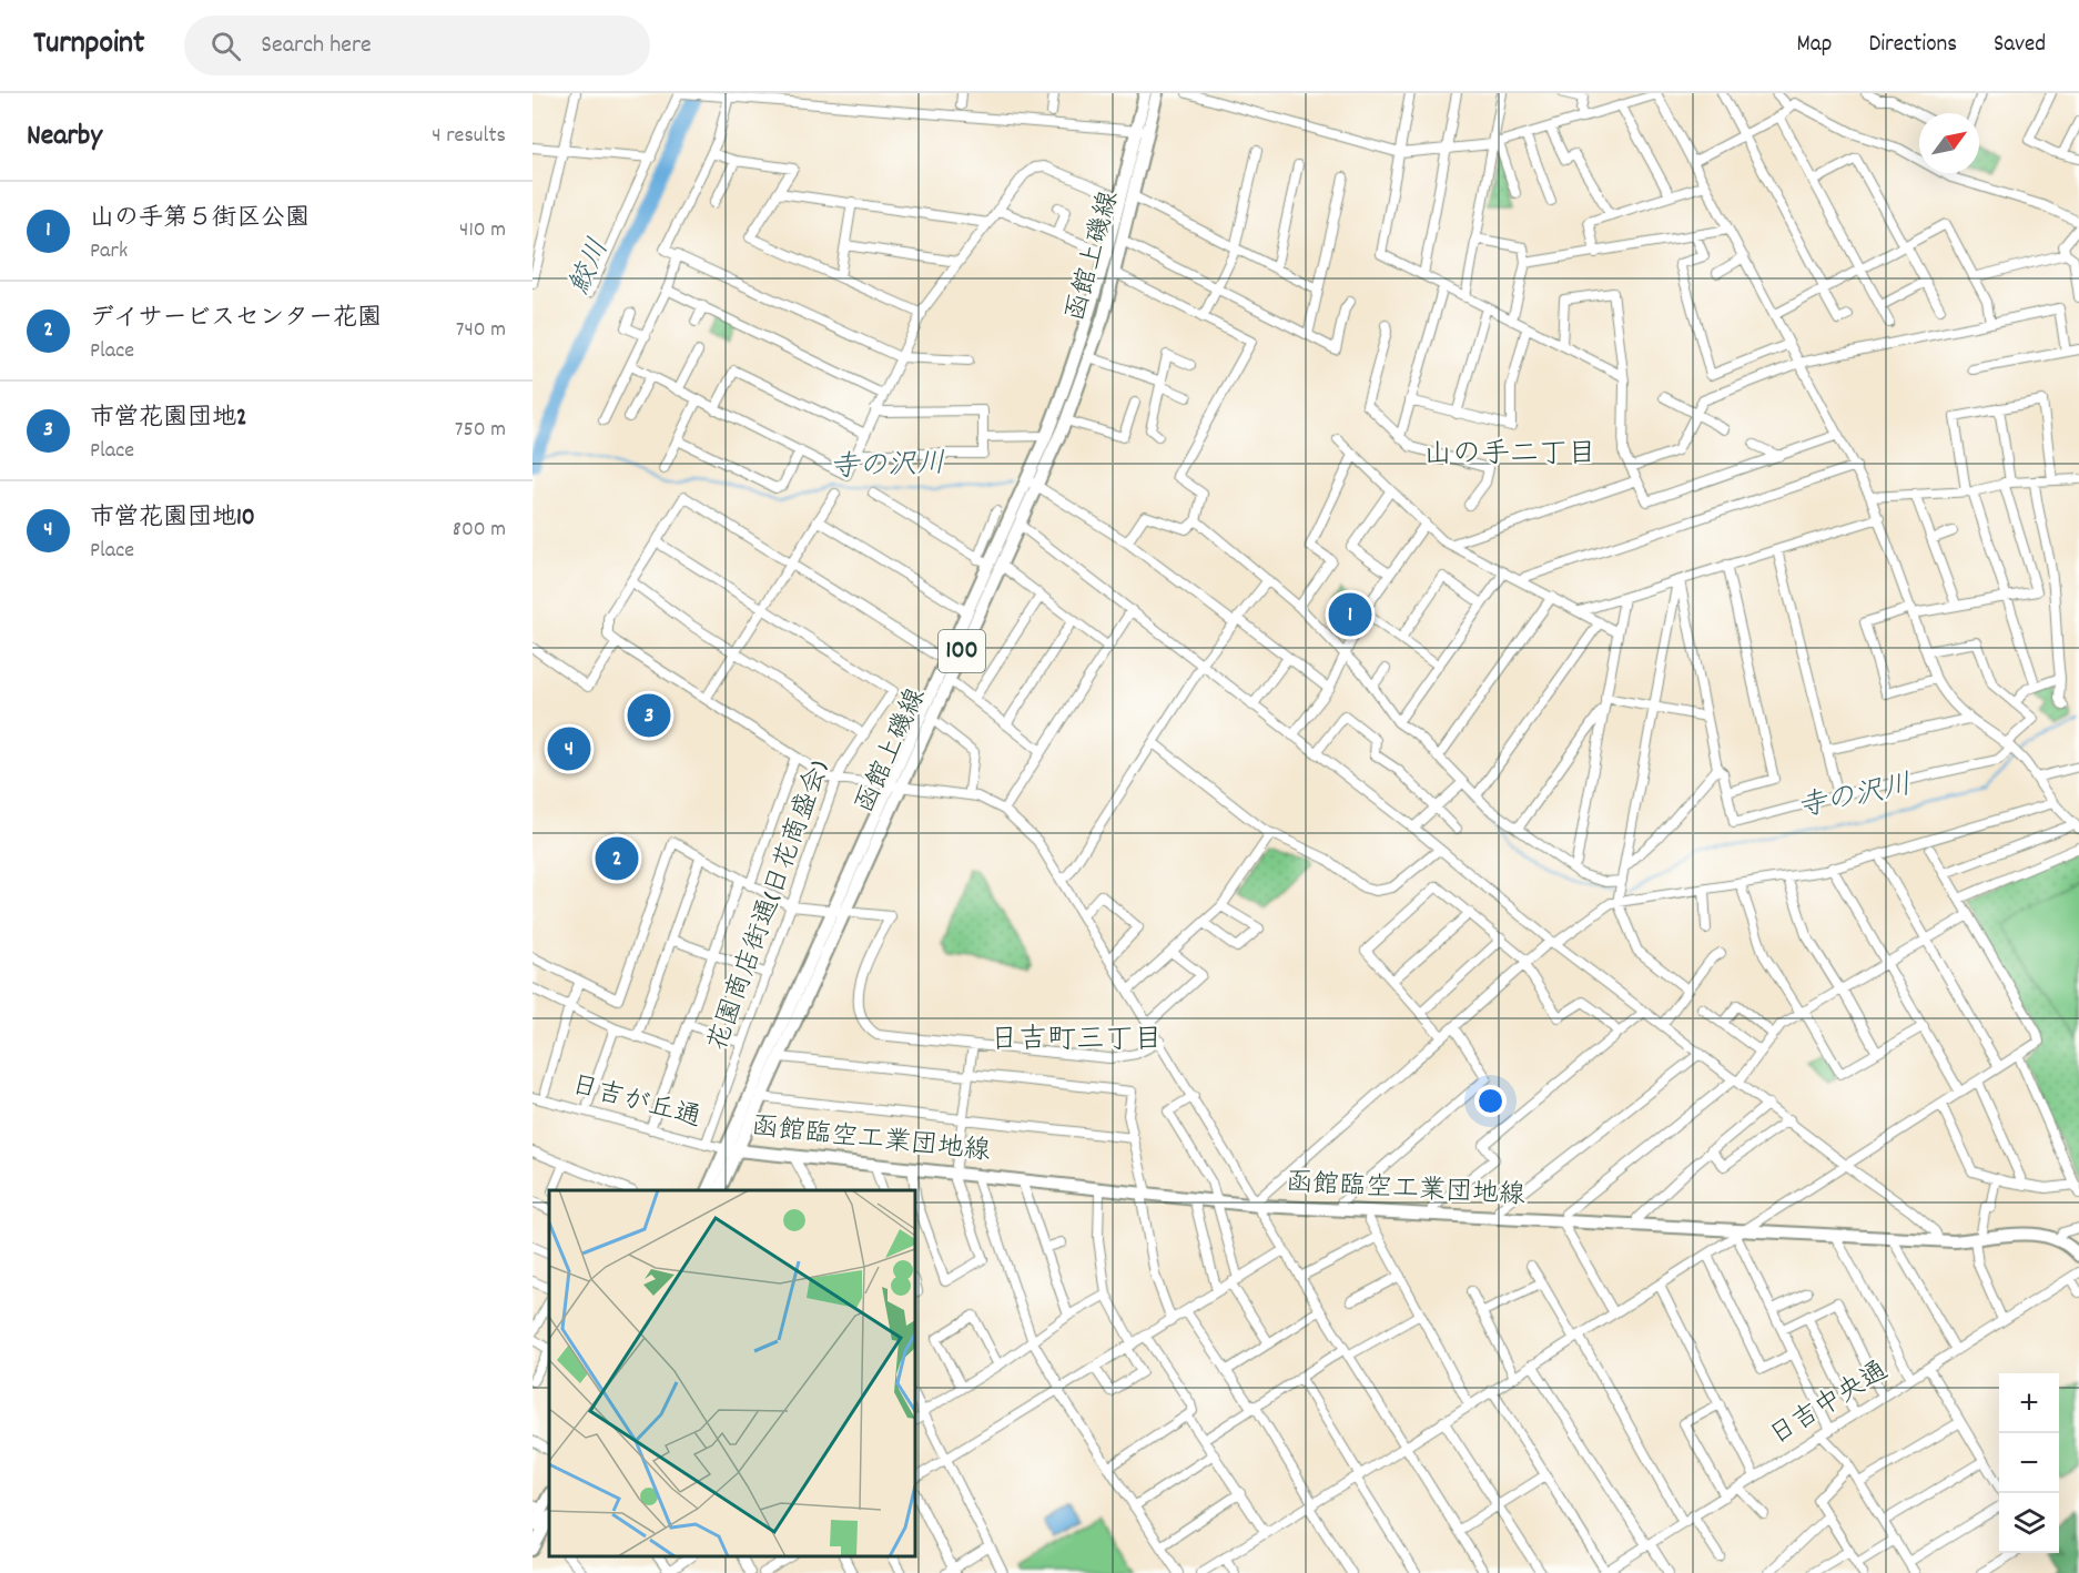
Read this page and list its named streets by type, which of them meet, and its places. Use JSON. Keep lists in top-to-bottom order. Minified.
{"streets":{"main road":["函館上磯線","100","函館臨空工業団地線"],"street":["花園商店街通(日花商盛会)","日吉が丘通","日吉中央通"]},"crossings":[["函館上磯線","日吉が丘通"],["函館上磯線","函館臨空工業団地線"],["花園商店街通(日花商盛会)","日吉が丘通"],["日吉が丘通","函館臨空工業団地線"]],"districts":["山の手二丁目","日吉町三丁目"],"water":["鮫川","寺の沢川"],"north":"top right","page":{"header":"Turnpoint","search":"Search here","nav":["Map","Directions","Saved"],"heading":["Nearby","4 results"],"list":[{"mark":"1","name":"山の手第５街区公園","note":"Park","value":"410 m"},{"mark":"2","name":"デイサービスセンター花園","note":"Place","value":"740 m"},{"mark":"3","name":"市営花園団地2","note":"Place","value":"750 m"},{"mark":"4","name":"市営花園団地10","note":"Place","value":"800 m"}],"pins":["1","3","4","2"],"map_buttons":["+","−"]}}
